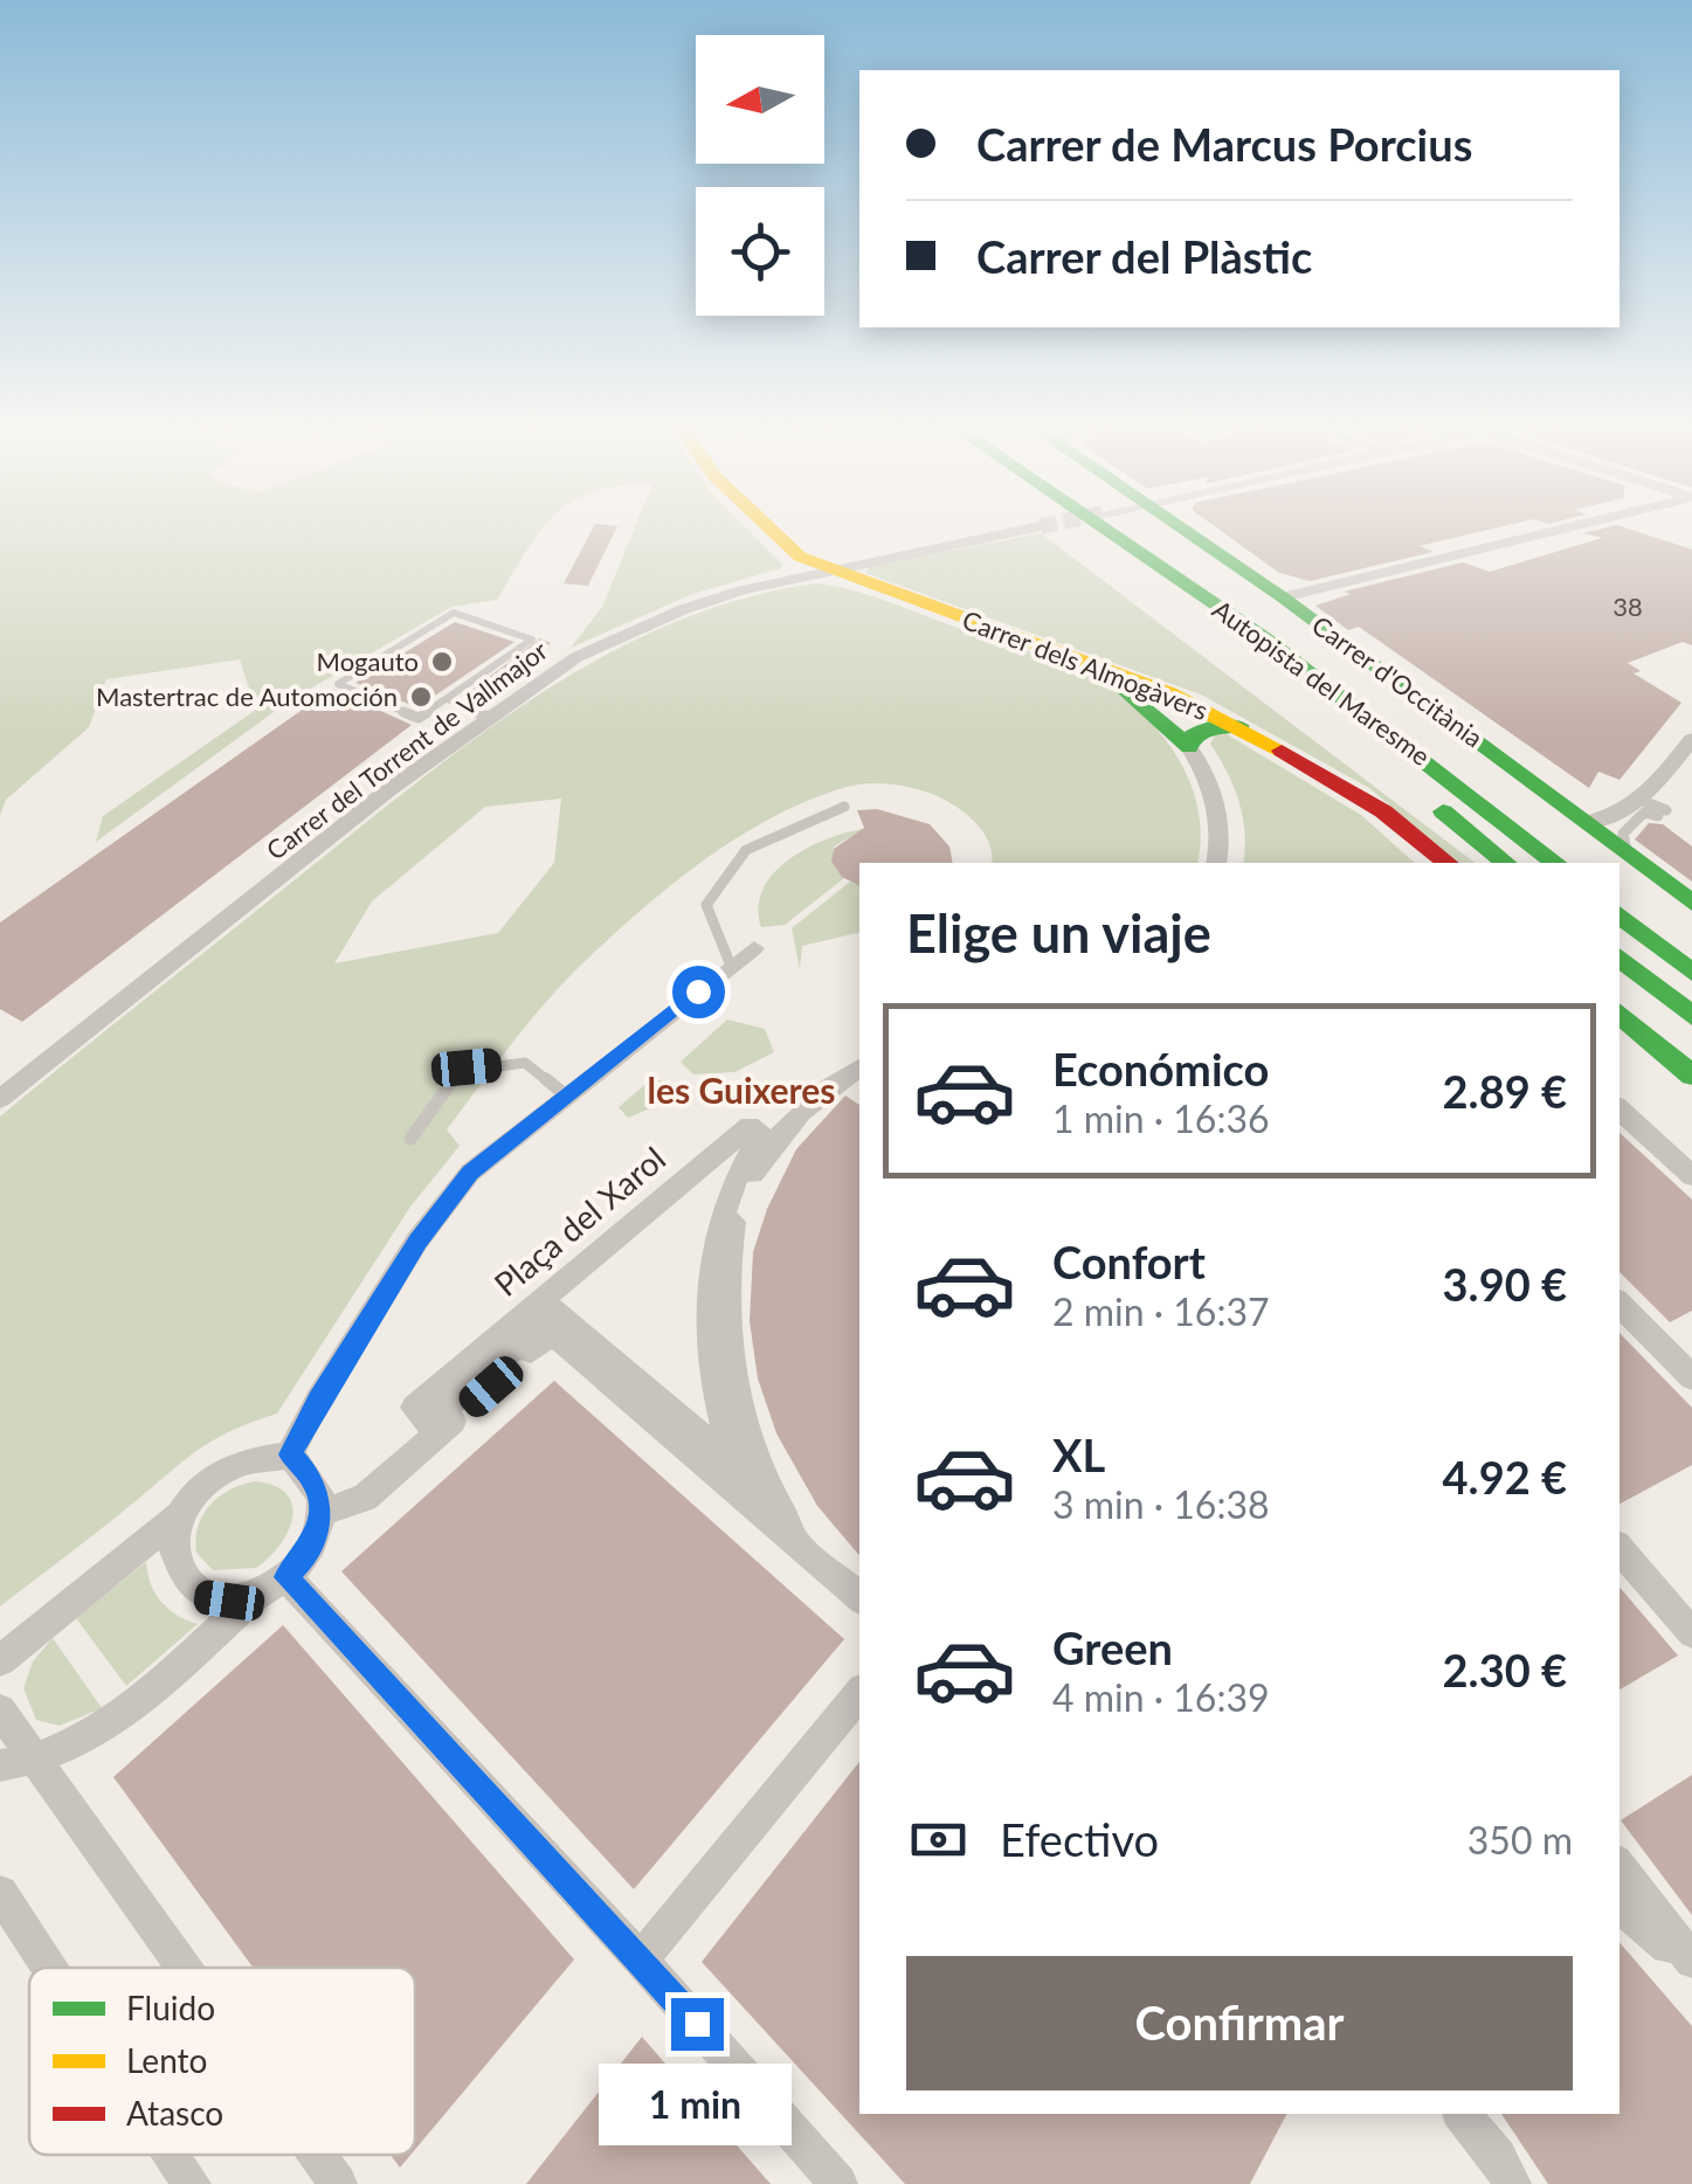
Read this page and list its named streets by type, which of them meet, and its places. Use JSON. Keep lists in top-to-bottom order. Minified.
{"streets":{"main road":["Carrer dels Almogàvers","Carrer d'Occitània","Autopista del Maresme"],"street":["Carrer del Torrent de Vallmajor","Plaça del Xarol"]},"crossings":[["Carrer dels Almogàvers","Carrer del Torrent de Vallmajor"]],"districts":["les Guixeres"],"places":["Mogauto","Mastertrac de Automoción"],"house_numbers":["38"],"legend":["Fluido","Lento","Atasco"],"north":"left","page":{"banner":["Carrer de Marcus Porcius","Carrer del Plàstic"],"heading":"Elige un viaje","list":[{"name":"Económico","note":"1 min · 16:36","value":"2.89 €"},{"name":"Confort","note":"2 min · 16:37","value":"3.90 €"},{"name":"XL","note":"3 min · 16:38","value":"4.92 €"},{"name":"Green","note":"4 min · 16:39","value":"2.30 €"}],"pay":["Efectivo","350 m"],"buttons":"Confirmar","bubble":"1 min"}}
